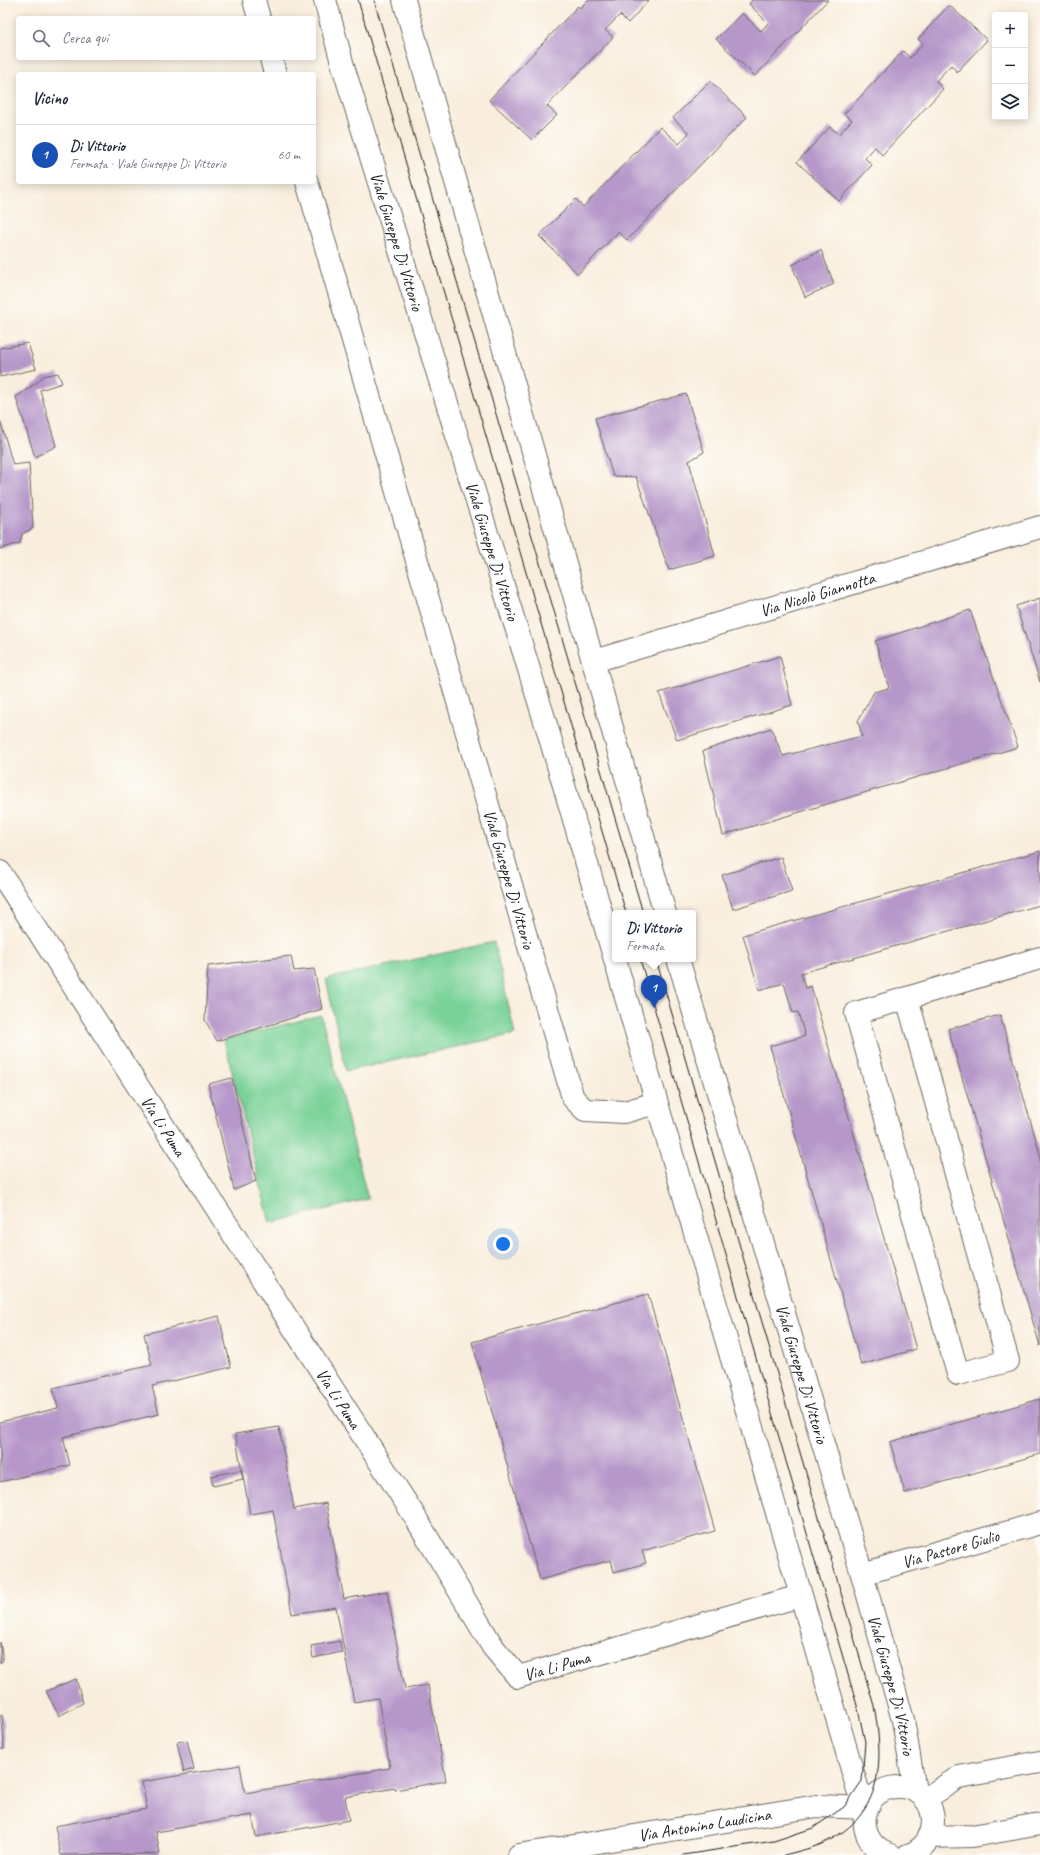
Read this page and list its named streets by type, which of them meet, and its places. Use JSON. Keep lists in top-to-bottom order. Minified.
{"streets":{"street":["Viale Giuseppe Di Vittorio","Via Nicolò Giannotta","Via Li Puma","Via Pastore Giulio","Via Antonino Laudicina"]},"crossings":[["Viale Giuseppe Di Vittorio","Via Li Puma"],["Viale Giuseppe Di Vittorio","Via Pastore Giulio"],["Viale Giuseppe Di Vittorio","Via Antonino Laudicina"]],"page":{"map_buttons":["+","−"],"search":"Cerca qui","heading":"Vicino","list":[{"mark":"1","name":"Di Vittorio","note":"Fermata · Viale Giuseppe Di Vittorio","value":"60 m"}],"popup":["Di Vittorio","Fermata"],"pins":"1"}}
